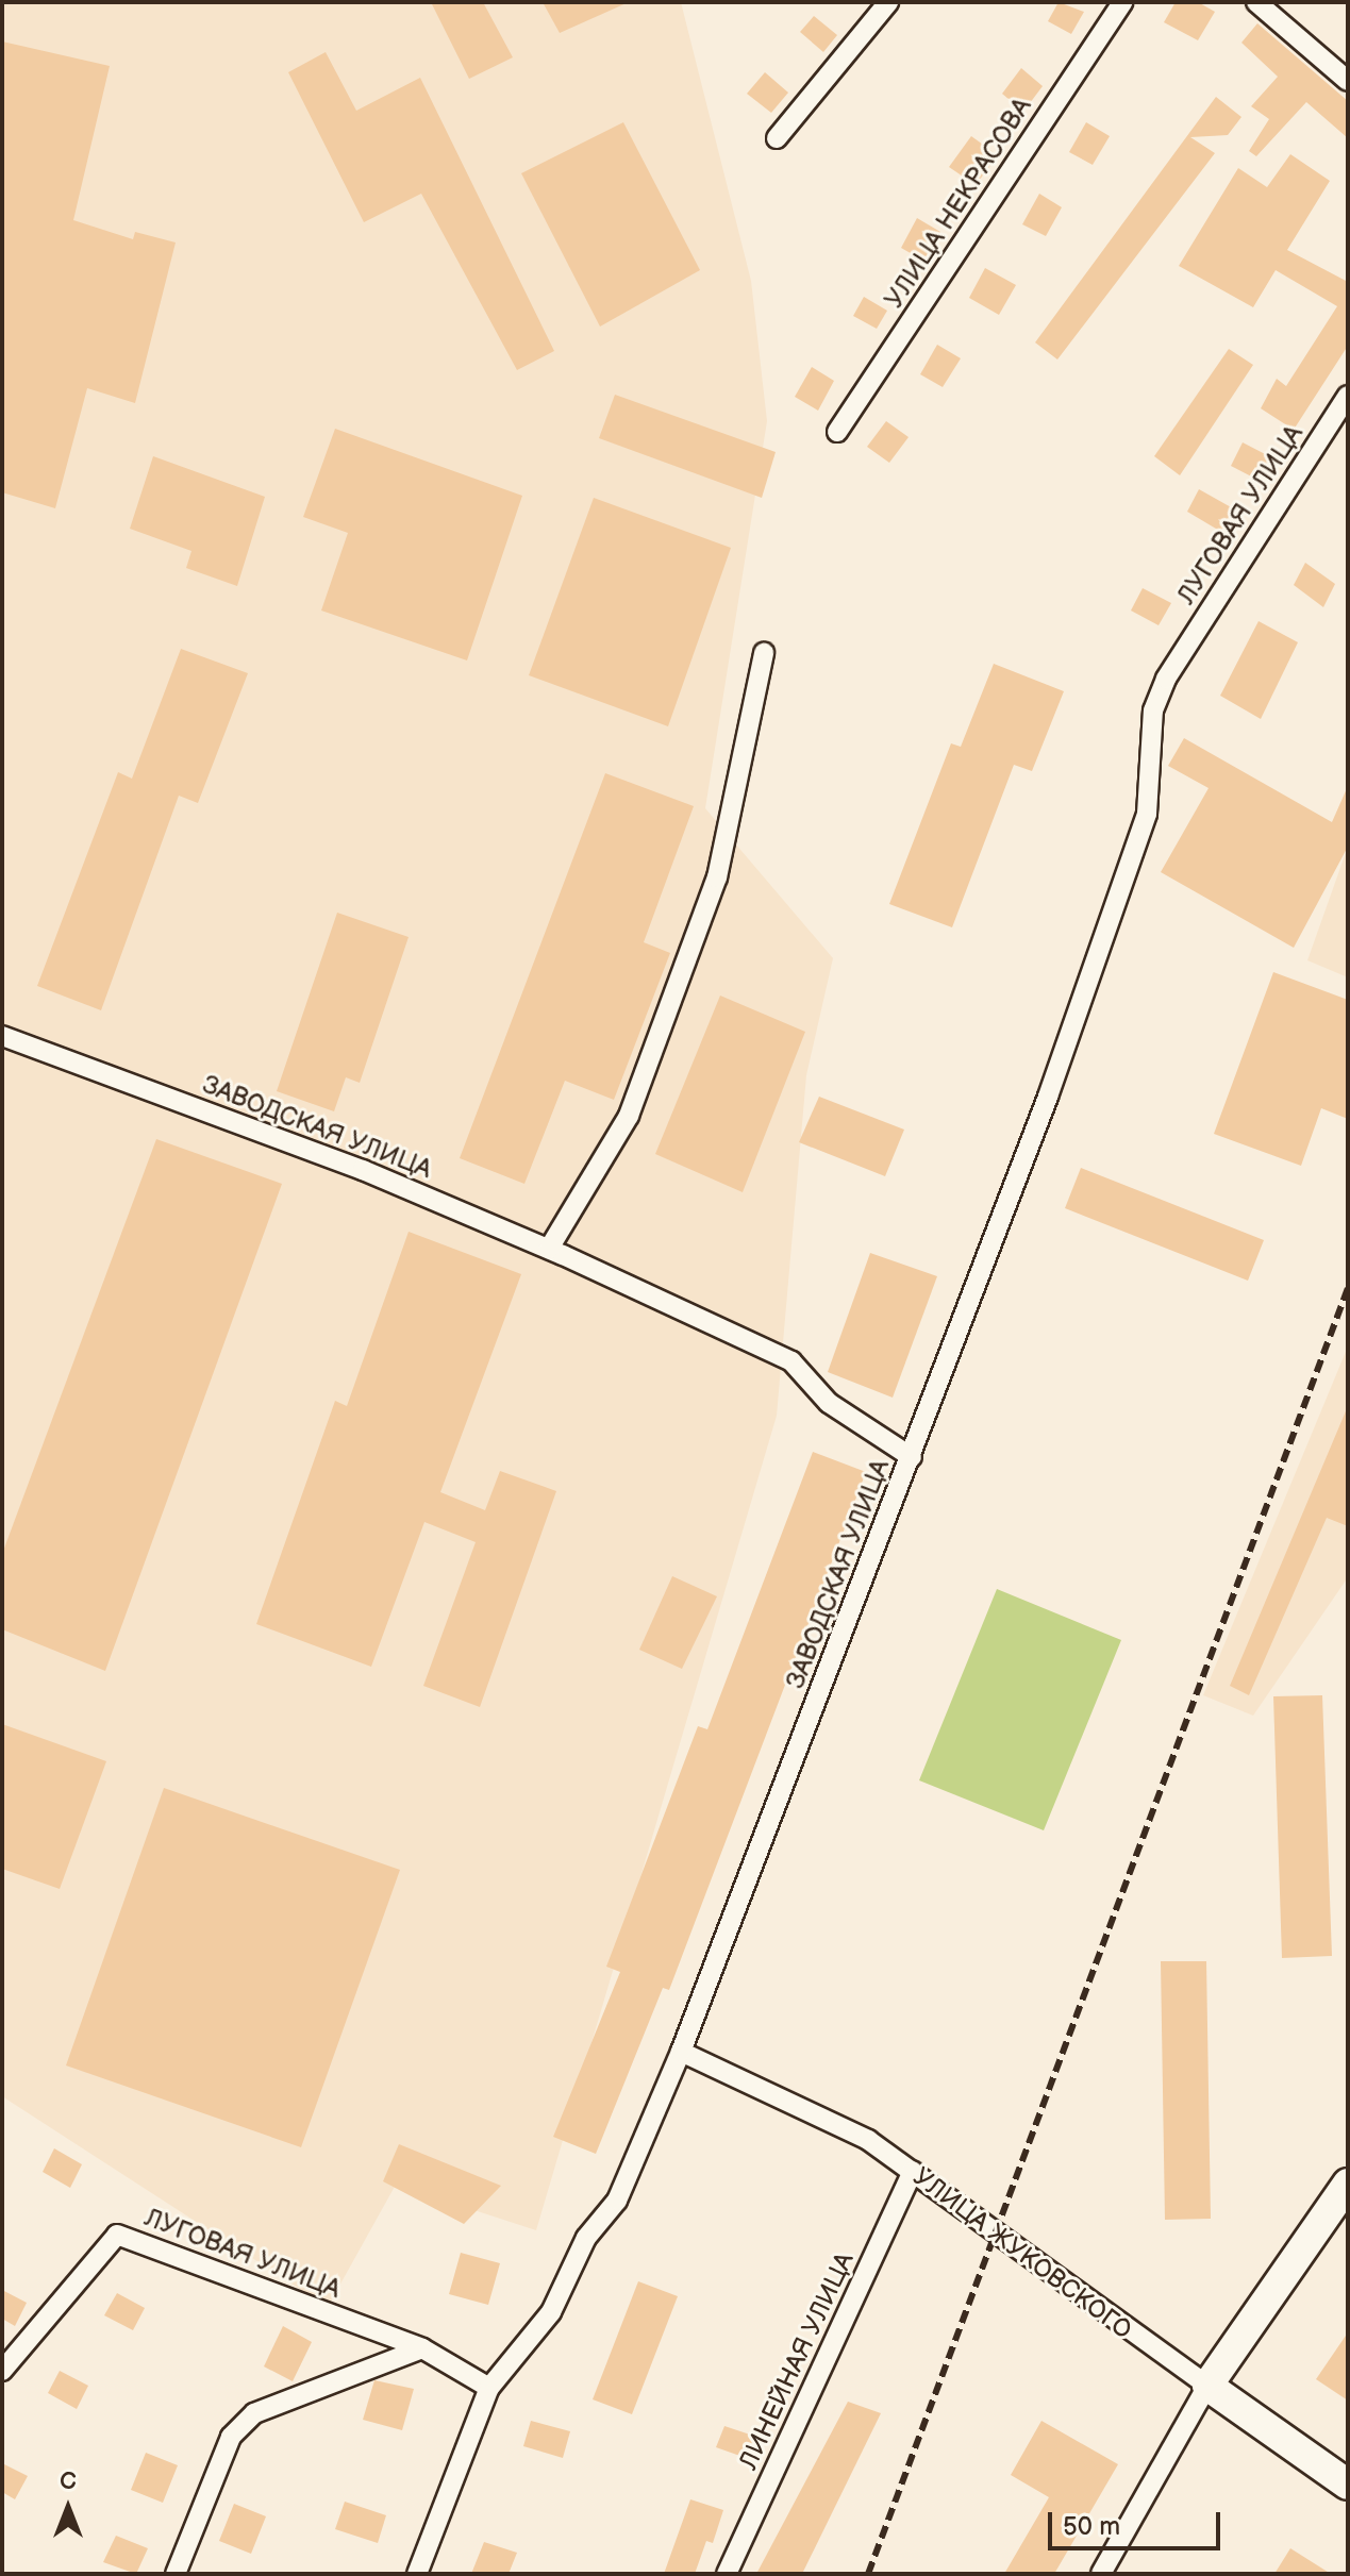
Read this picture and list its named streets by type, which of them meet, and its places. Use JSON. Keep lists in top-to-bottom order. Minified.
{"streets":{"main road":["УЛИЦА ЖУКОВСКОГО"],"street":["УЛИЦА НЕКРАСОВА","ЛУГОВАЯ УЛИЦА","ЗАВОДСКАЯ УЛИЦА","ЛИНЕЙНАЯ УЛИЦА"]},"crossings":[["ЛУГОВАЯ УЛИЦА","ЗАВОДСКАЯ УЛИЦА"],["ЗАВОДСКАЯ УЛИЦА","УЛИЦА ЖУКОВСКОГО"],["УЛИЦА ЖУКОВСКОГО","ЛИНЕЙНАЯ УЛИЦА"]],"scale_bar":"50 m","north":"top"}
